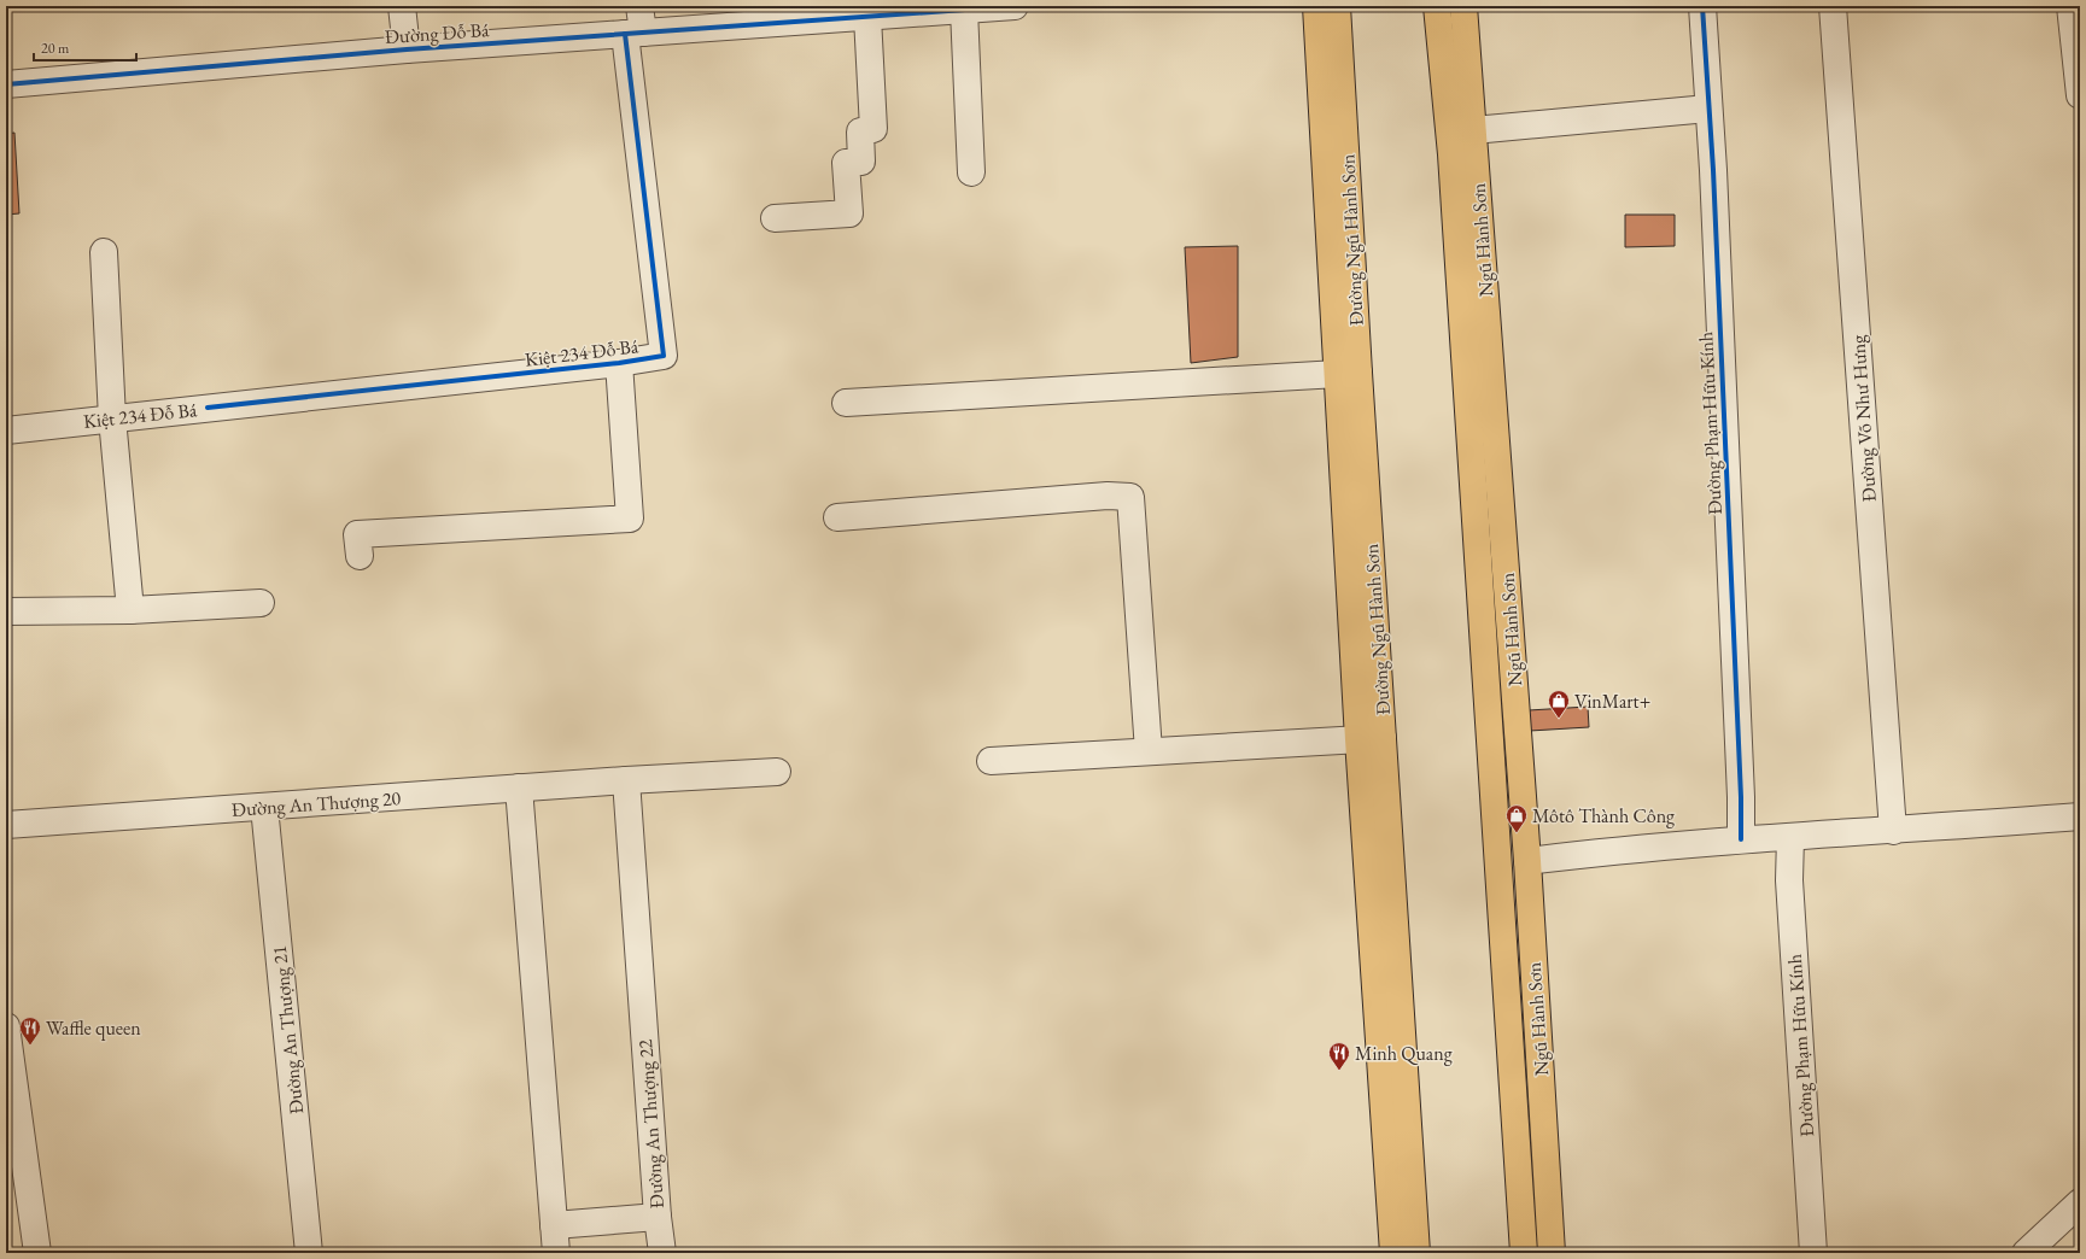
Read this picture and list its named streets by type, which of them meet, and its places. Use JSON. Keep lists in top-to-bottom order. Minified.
{"streets":{"main road":["Đường Ngũ Hành Sơn","Ngũ Hành Sơn"],"street":["Đường Đỗ Bá","Kiệt 234 Đỗ Bá","Đường Võ Như Hưng","Đường Phạm Hữu Kính","Đường An Thượng 20","Đường An Thượng 21","Đường An Thượng 22"]},"crossings":[["Đường Đỗ Bá","Kiệt 234 Đỗ Bá"],["Đường An Thượng 20","Đường An Thượng 21"],["Đường An Thượng 20","Đường An Thượng 22"]],"places":{"shop":["VinMart+","Môtô Thành Công"],"restaurant":["Waffle queen","Minh Quang"]},"scale_bar":"20 m"}
